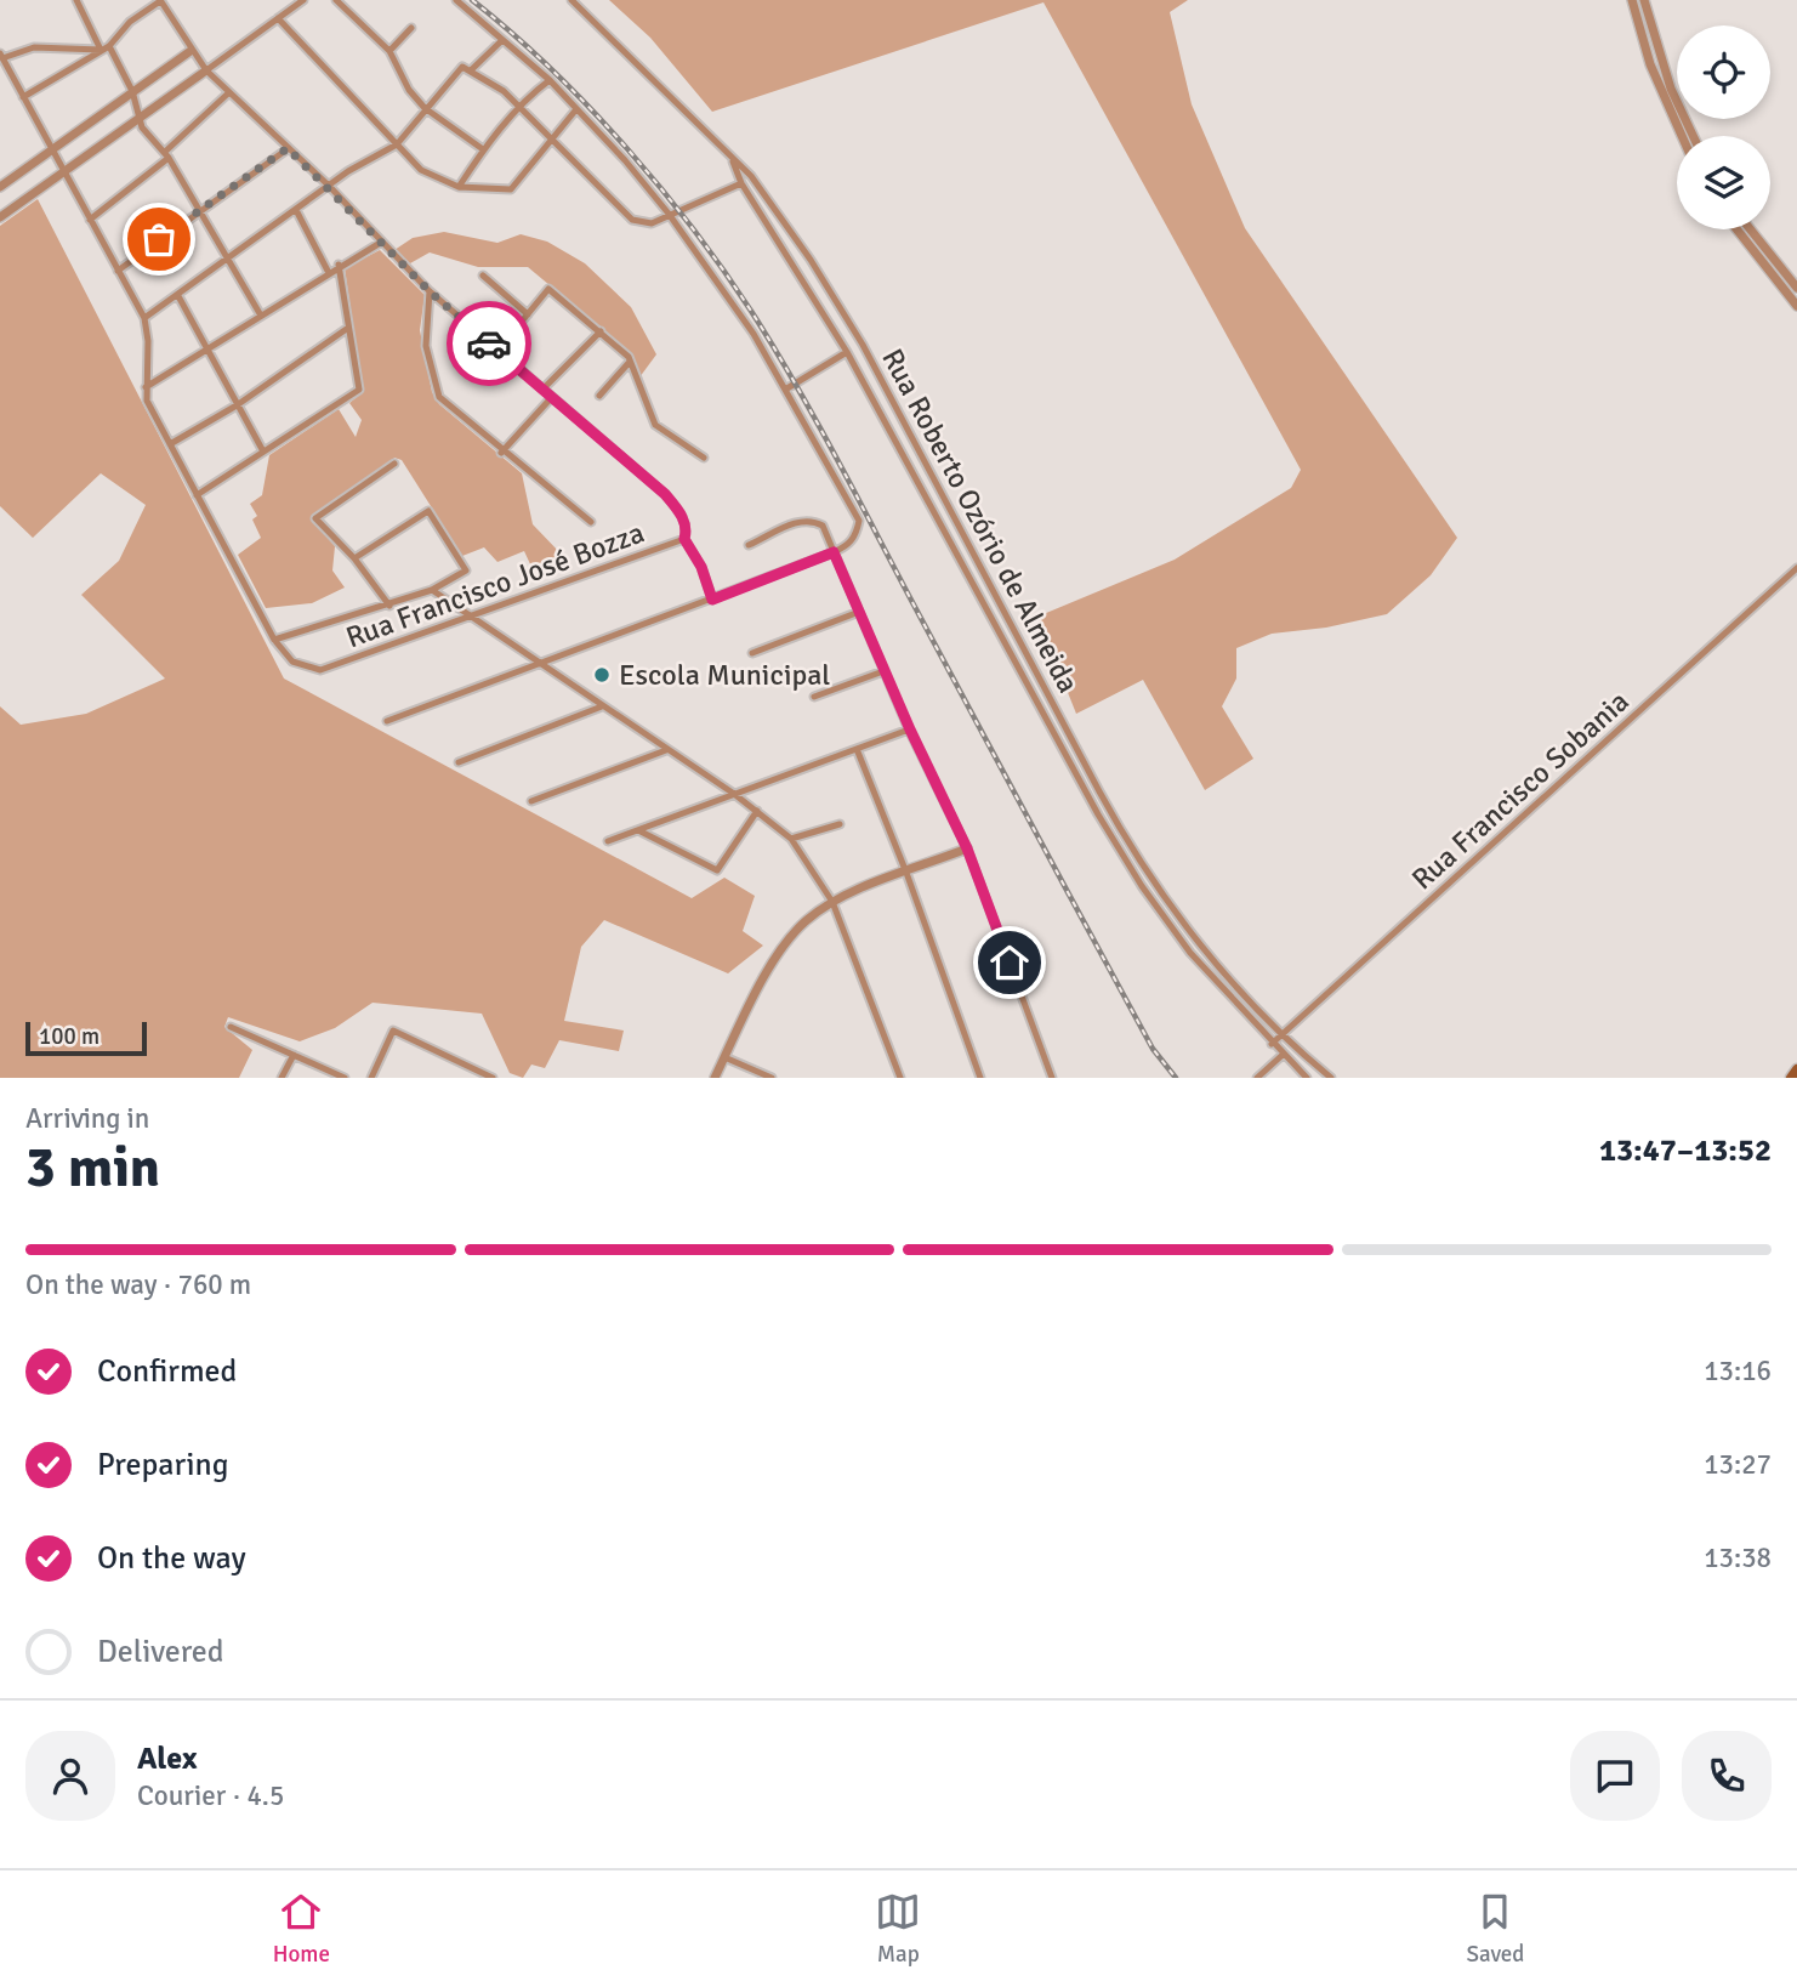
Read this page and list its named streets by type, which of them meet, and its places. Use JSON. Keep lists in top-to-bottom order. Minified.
{"streets":{"street":["Rua Roberto Ozório de Almeida","Rua Francisco José Bozza","Rua Francisco Sobania"]},"crossings":[["Rua Roberto Ozório de Almeida","Rua Francisco Sobania"]],"places":["Escola Municipal"],"scale_bar":"100 m","page":{"scale":"100 m","heading":["3 min","Arriving in","13:47–13:52"],"panel":["Alex","Courier · 4.5"],"bar":"On the way · 760 m","list":[["Confirmed","13:16"],["Preparing","13:27"],["On the way","13:38"],"Delivered"],"tabs":["Home","Map","Saved"]}}
